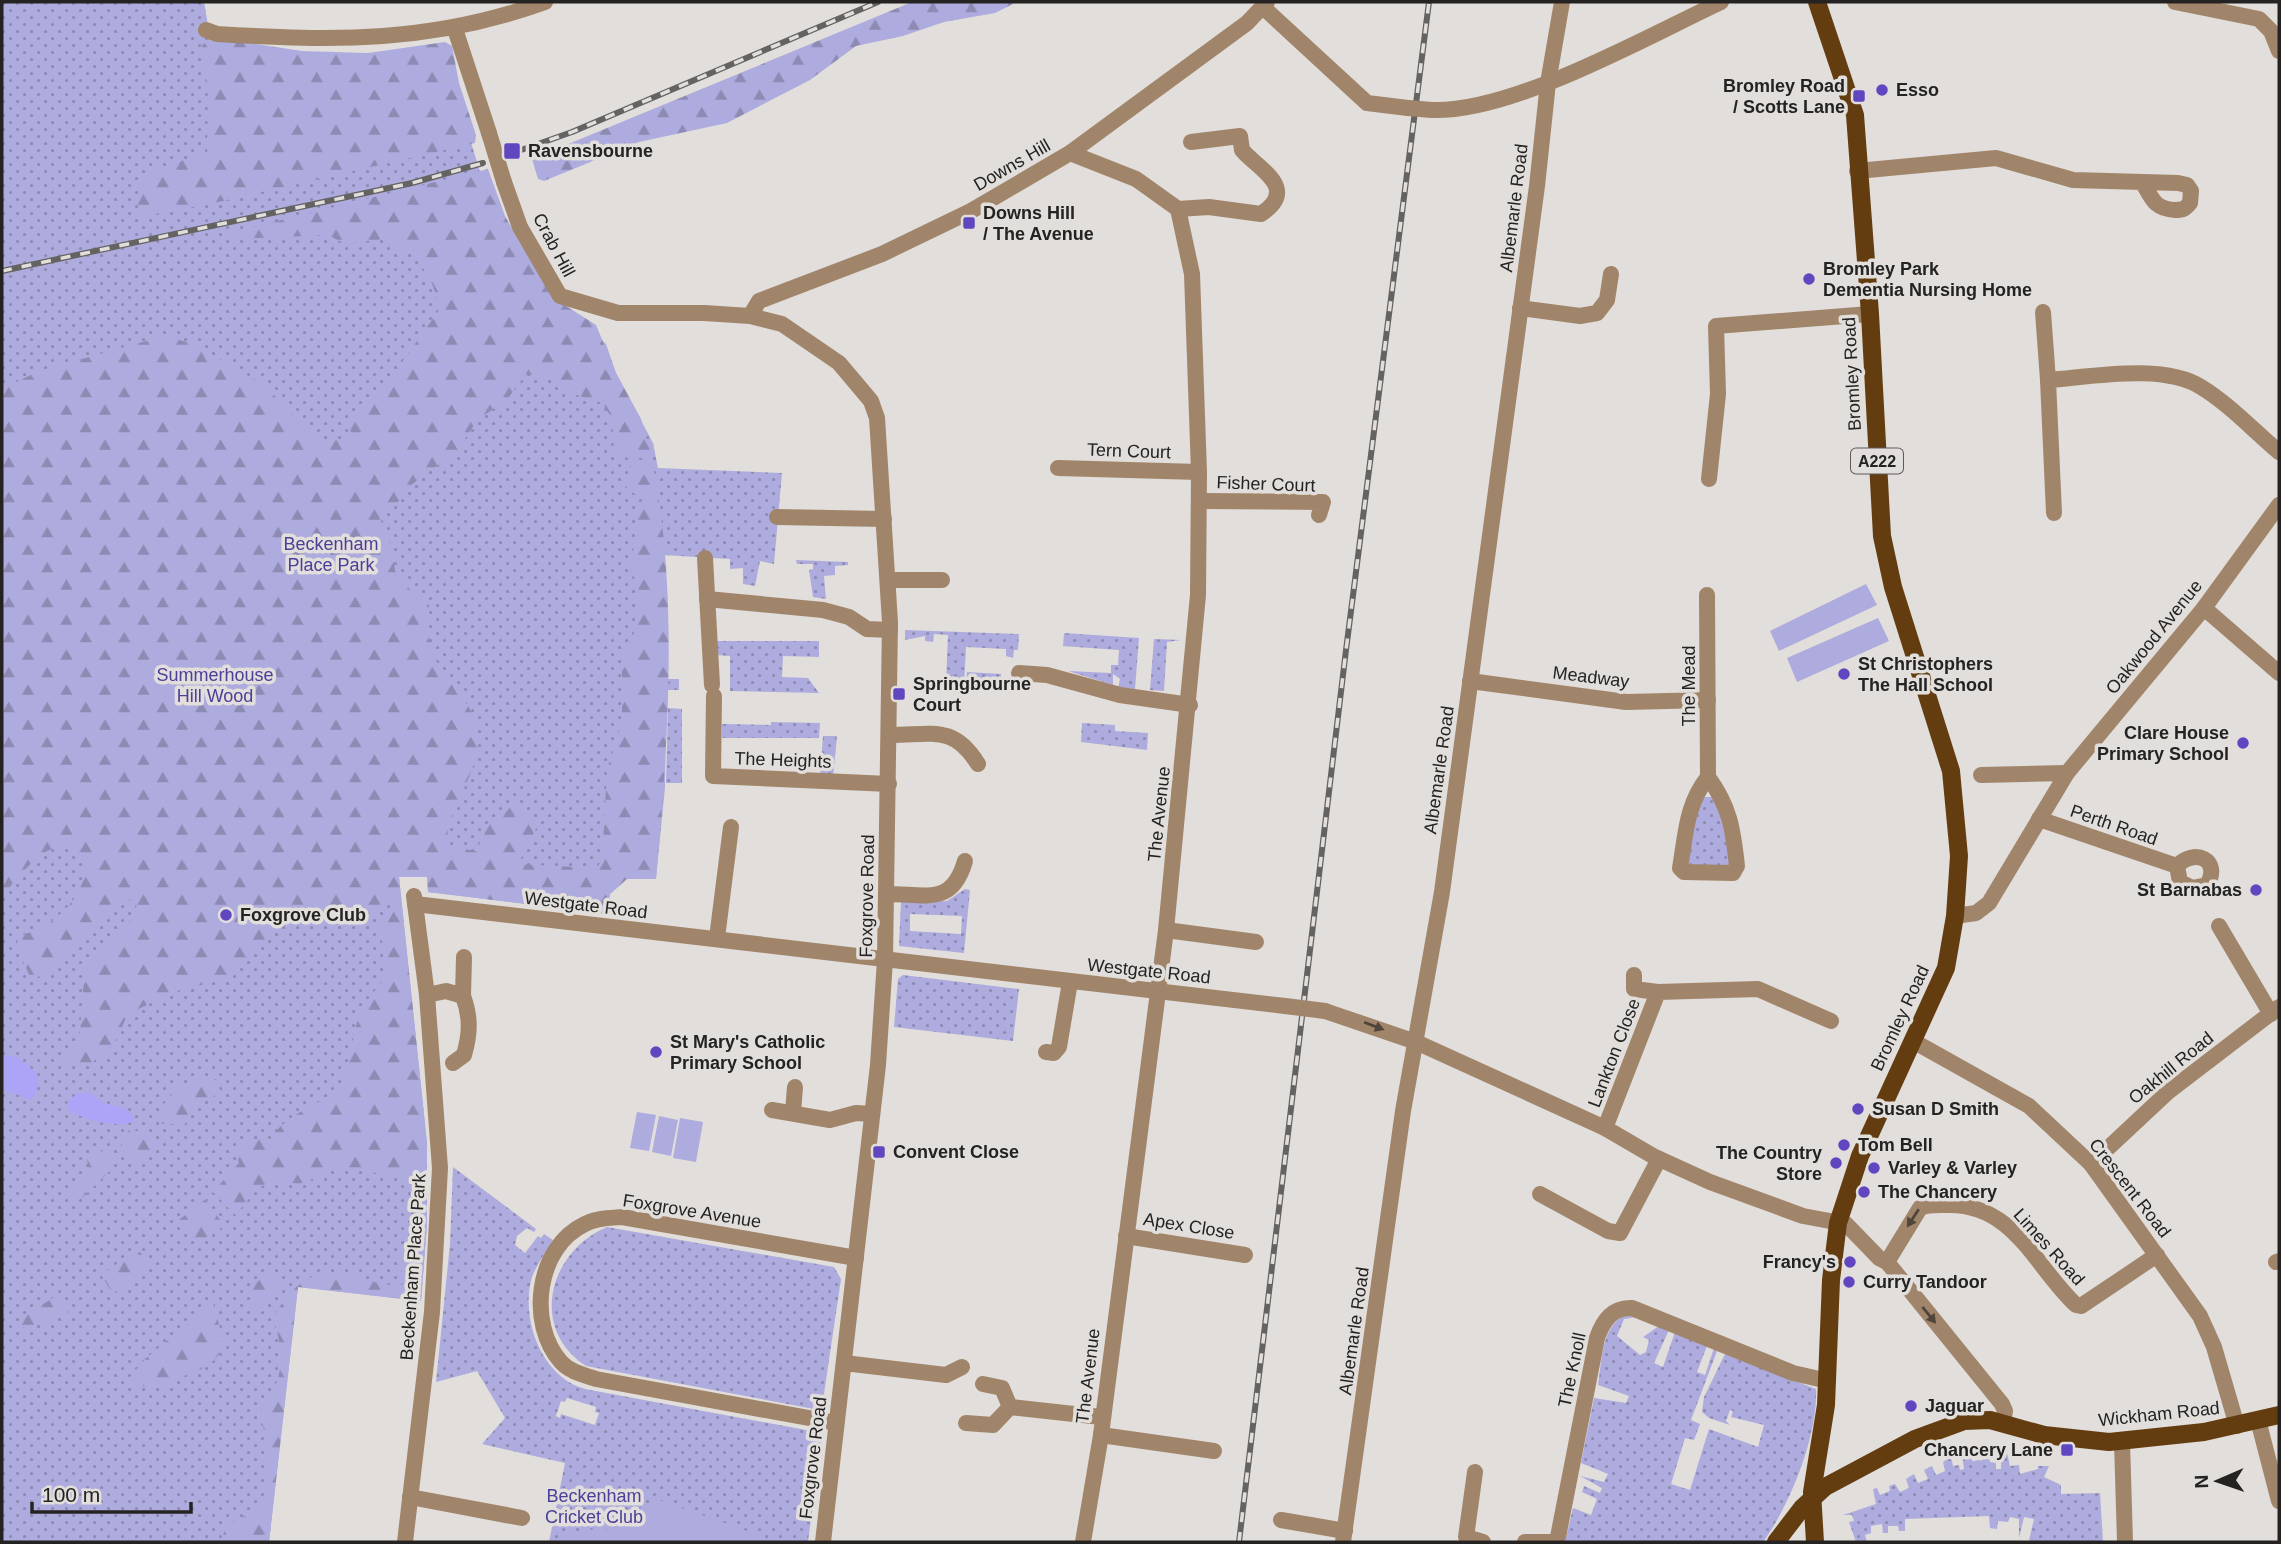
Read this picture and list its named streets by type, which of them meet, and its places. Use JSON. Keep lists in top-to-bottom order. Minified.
{"streets":{"main road":["Bromley Road","A222","Wickham Road"],"street":["Downs Hill","Albemarle Road","Crab Hill","Tern Court","Fisher Court","Oakwood Avenue","Meadway","The Mead","The Heights","The Avenue","Perth Road","Foxgrove Road","Westgate Road","Lankton Close","Oakhill Road","Crescent Road","Foxgrove Avenue","Apex Close","Limes Road","Beckenham Place Park","The Knoll"]},"crossings":[["Downs Hill","Crab Hill"],["Downs Hill","Foxgrove Road"],["Albemarle Road","Meadway"],["Albemarle Road","Westgate Road"],["Crab Hill","Foxgrove Road"],["Bromley Road","A222"],["Bromley Road","Oakwood Avenue"],["Bromley Road","Westgate Road"],["Bromley Road","Crescent Road"],["Bromley Road","The Knoll"],["Bromley Road","Wickham Road"],["Tern Court","The Avenue"],["A222","Wickham Road"],["Fisher Court","The Avenue"],["Oakwood Avenue","Perth Road"],["Meadway","The Mead"],["The Heights","Foxgrove Road"],["The Avenue","Westgate Road"],["The Avenue","Apex Close"],["Foxgrove Road","Westgate Road"],["Foxgrove Road","Foxgrove Avenue"],["Westgate Road","Lankton Close"],["Westgate Road","Beckenham Place Park"],["Oakhill Road","Crescent Road"],["Crescent Road","Limes Road"],["Crescent Road","Wickham Road"]],"parks":["Beckenham Place Park","Summerhouse Hill Wood","Beckenham Cricket Club"],"places":{"other":["Esso","Bromley Park Dementia Nursing Home","St Christophers The Hall School","Clare House Primary School","St Barnabas","Foxgrove Club","St Mary's Catholic Primary School","Susan D Smith","Tom Bell","The Country Store","Varley & Varley","The Chancery","Francy's","Curry Tandoor","Jaguar"],"transit":["Bromley Road / Scotts Lane","Ravensbourne","Downs Hill / The Avenue","Springbourne Court","Convent Close","Chancery Lane"]},"scale_bar":"100 m","north":"left"}
